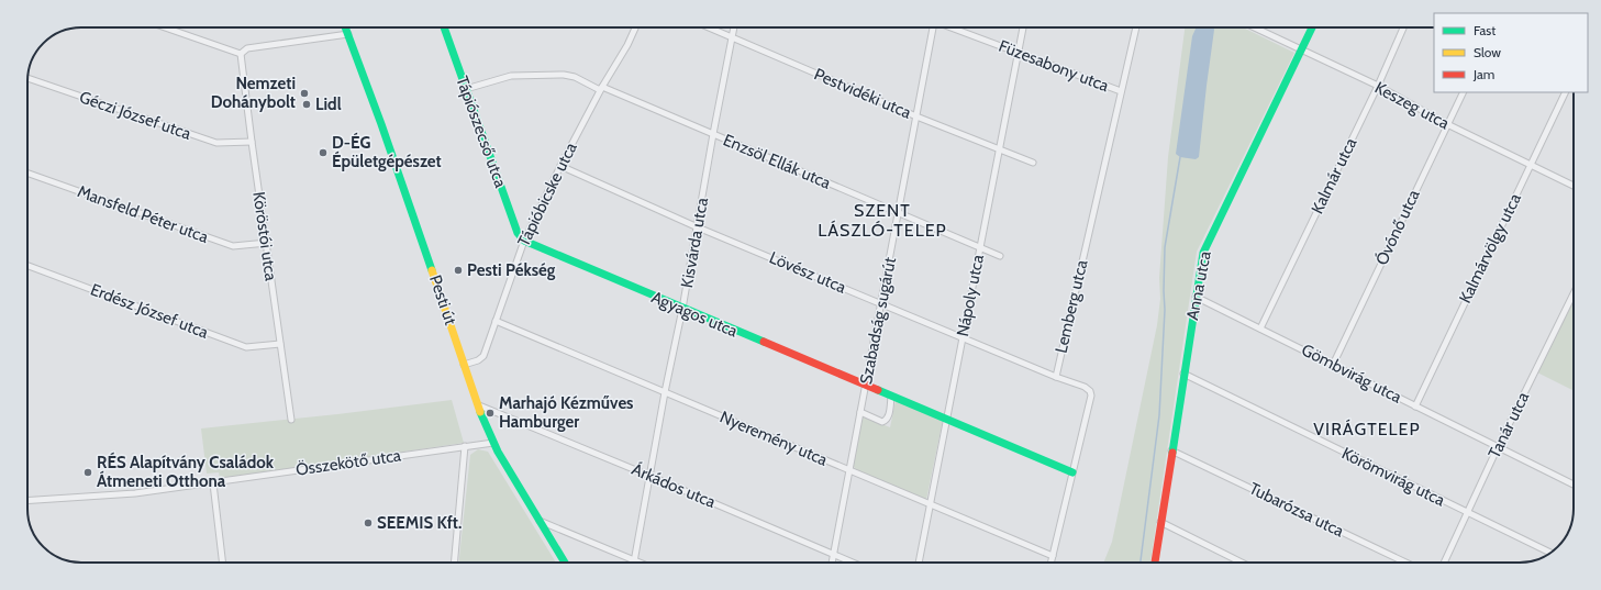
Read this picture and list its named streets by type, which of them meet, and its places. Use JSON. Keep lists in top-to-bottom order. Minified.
{"streets":{"street":["Füzesabony utca","Pestvidéki utca","Keszeg utca","Géczi József utca","Tápiószecső utca","Enzsöl Ellák utca","Kalmár utca","Tápióbicske utca","Mansfeld Péter utca","Óvónő utca","Köröstói utca","Kisvárda utca","Kalmárvölgy utca","Lövész utca","Anna utca","Nápoly utca","Pesti út","Lemberg utca","Erdész József utca","Agyagos utca","Szabadság sugárút","Gömbvirág utca","Tanár utca","Nyeremény utca","Összekötő utca","Körömvirág utca","Árkádos utca","Tubarózsa utca"]},"crossings":[["Füzesabony utca","Nápoly utca"],["Füzesabony utca","Lemberg utca"],["Pestvidéki utca","Kisvárda utca"],["Pestvidéki utca","Nápoly utca"],["Pestvidéki utca","Szabadság sugárút"],["Keszeg utca","Kalmár utca"],["Keszeg utca","Óvónő utca"],["Keszeg utca","Kalmárvölgy utca"],["Keszeg utca","Anna utca"],["Géczi József utca","Köröstói utca"],["Tápiószecső utca","Enzsöl Ellák utca"],["Tápiószecső utca","Tápióbicske utca"],["Tápiószecső utca","Agyagos utca"],["Enzsöl Ellák utca","Tápióbicske utca"],["Enzsöl Ellák utca","Kisvárda utca"],["Enzsöl Ellák utca","Nápoly utca"],["Enzsöl Ellák utca","Szabadság sugárút"],["Kalmár utca","Gömbvirág utca"],["Tápióbicske utca","Lövész utca"],["Tápióbicske utca","Pesti út"],["Tápióbicske utca","Agyagos utca"],["Tápióbicske utca","Nyeremény utca"],["Mansfeld Péter utca","Köröstói utca"],["Óvónő utca","Gömbvirág utca"],["Köröstói utca","Erdész József utca"],["Kisvárda utca","Lövész utca"],["Kisvárda utca","Agyagos utca"],["Kisvárda utca","Nyeremény utca"],["Kisvárda utca","Árkádos utca"],["Kalmárvölgy utca","Gömbvirág utca"],["Lövész utca","Nápoly utca"],["Lövész utca","Lemberg utca"],["Lövész utca","Szabadság sugárút"],["Anna utca","Gömbvirág utca"],["Anna utca","Körömvirág utca"],["Anna utca","Tubarózsa utca"],["Nápoly utca","Nyeremény utca"],["Pesti út","Összekötő utca"],["Pesti út","Árkádos utca"],["Lemberg utca","Nyeremény utca"],["Agyagos utca","Szabadság sugárút"],["Szabadság sugárút","Nyeremény utca"],["Szabadság sugárút","Árkádos utca"],["Gömbvirág utca","Tanár utca"],["Tanár utca","Körömvirág utca"]],"districts":["SZENT LÁSZLÓ-TELEP","VIRÁGTELEP"],"places":["Nemzeti Dohánybolt","Lidl","D-ÉG Épületgépészet","Pesti Pékség","Marhajó Kézműves Hamburger","RÉS Alapítvány Családok Átmeneti Otthona","SEEMIS Kft."],"legend":["Fast","Slow","Jam"]}
